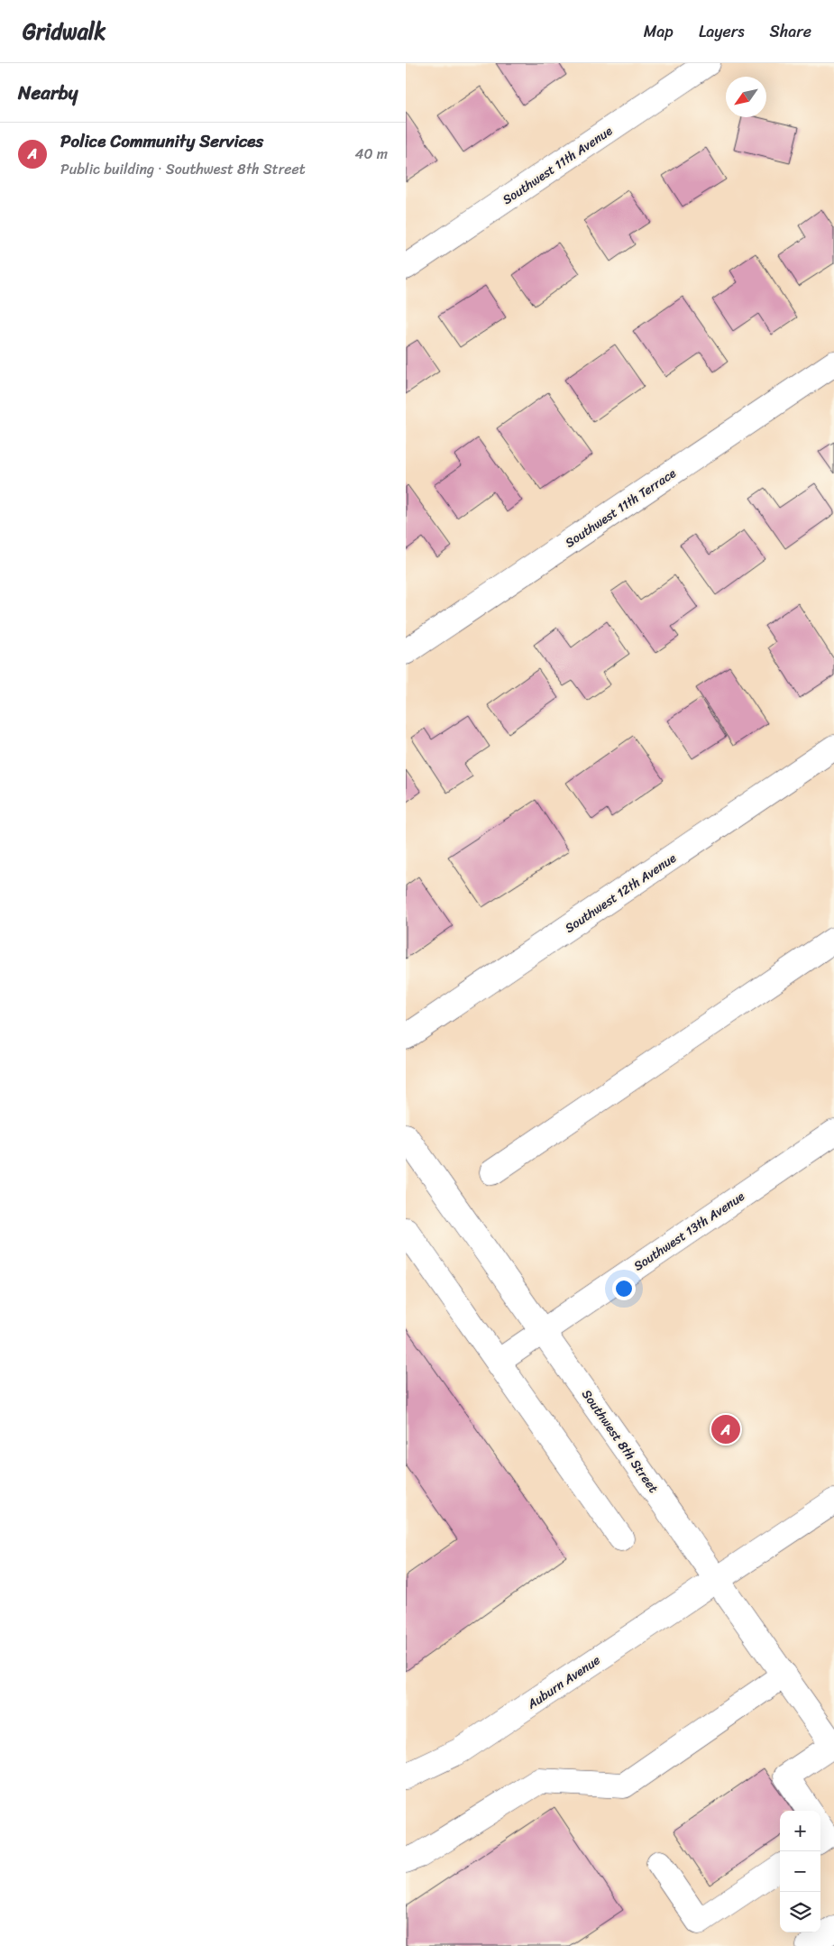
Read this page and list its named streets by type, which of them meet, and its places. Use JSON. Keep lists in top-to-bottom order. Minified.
{"streets":{"street":["Southwest 11th Avenue","Southwest 11th Terrace","Southwest 12th Avenue","Southwest 13th Avenue","Southwest 8th Street","Auburn Avenue"]},"crossings":[["Southwest 13th Avenue","Southwest 8th Street"],["Southwest 8th Street","Auburn Avenue"]],"north":"bottom left","page":{"header":"Gridwalk","nav":["Map","Layers","Share"],"heading":"Nearby","list":[{"mark":"A","name":"Police Community Services","note":"Public building · Southwest 8th Street","value":"40 m"}],"pins":"A","map_buttons":["+","−"]}}
